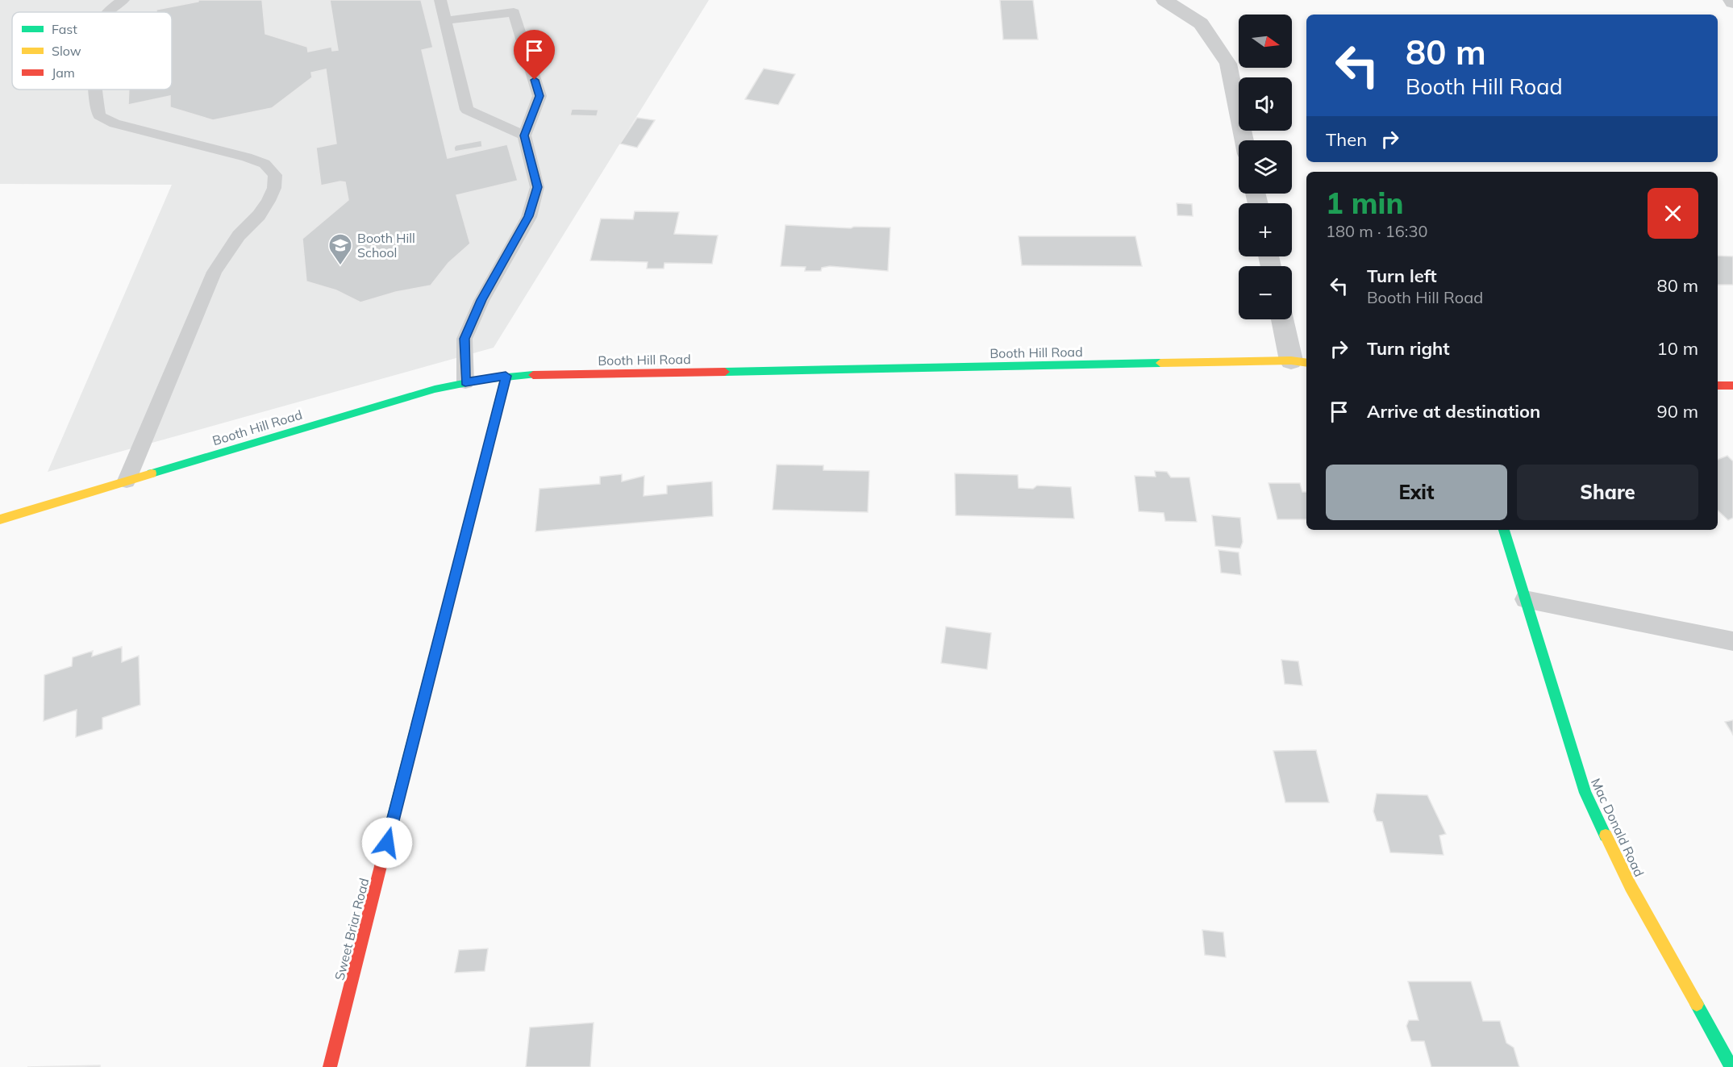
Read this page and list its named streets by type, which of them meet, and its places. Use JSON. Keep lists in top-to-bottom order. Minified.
{"streets":{"street":["Booth Hill Road","Mac Donald Road","Sweet Briar Road"]},"crossings":[["Booth Hill Road","Sweet Briar Road"]],"places":{"school or university":["Booth Hill School"]},"legend":["Fast","Slow","Jam"],"north":"right","page":{"map_buttons":["+","−"],"turn":["80 m","Booth Hill Road"],"then":"Then","heading":["1 min","180 m · 16:30"],"list":[{"name":"Turn left","note":"Booth Hill Road","value":"80 m"},{"name":"Turn right","value":"10 m"},{"name":"Arrive at destination","value":"90 m"}],"buttons":["Exit","Share"]}}
